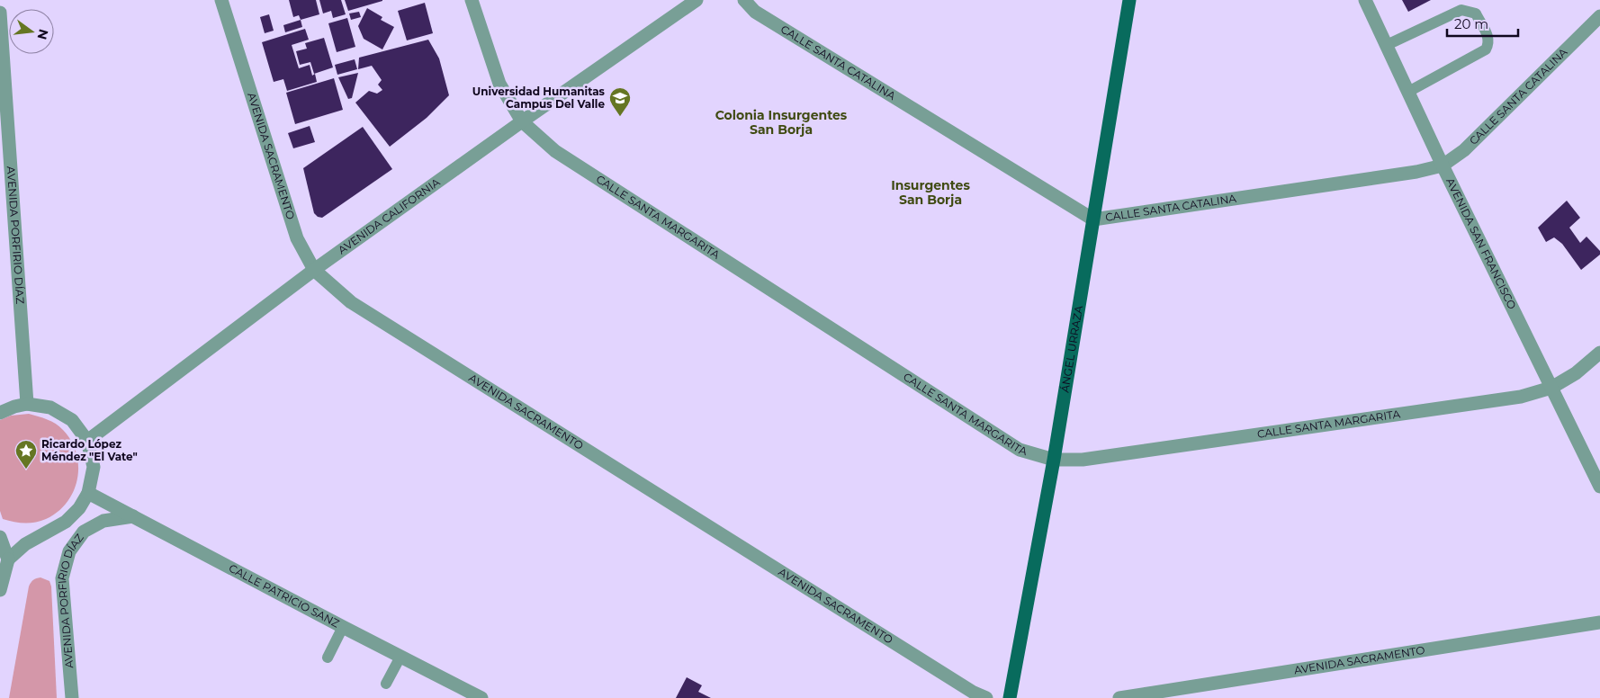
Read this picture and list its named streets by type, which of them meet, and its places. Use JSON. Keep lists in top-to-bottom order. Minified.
{"streets":{"main road":["ÁNGEL URRAZA"],"street":["CALLE SANTA CATALINA","AVENIDA SACRAMENTO","AVENIDA CALIFORNIA","CALLE SANTA MARGARITA","AVENIDA PORFIRIO DÍAZ","AVENIDA SAN FRANCISCO","CALLE PATRICIO SANZ"]},"crossings":[["CALLE SANTA CATALINA","AVENIDA SAN FRANCISCO"],["CALLE SANTA CATALINA","ÁNGEL URRAZA"],["AVENIDA SACRAMENTO","AVENIDA CALIFORNIA"],["AVENIDA CALIFORNIA","CALLE SANTA MARGARITA"],["CALLE SANTA MARGARITA","AVENIDA SAN FRANCISCO"],["CALLE SANTA MARGARITA","ÁNGEL URRAZA"],["AVENIDA PORFIRIO DÍAZ","CALLE PATRICIO SANZ"]],"districts":["Colonia Insurgentes San Borja","Insurgentes San Borja"],"places":{"school or university":["Universidad Humanitas Campus Del Valle"],"place":["Ricardo López Méndez \"El Vate\""]},"scale_bar":"20 m","north":"right"}
